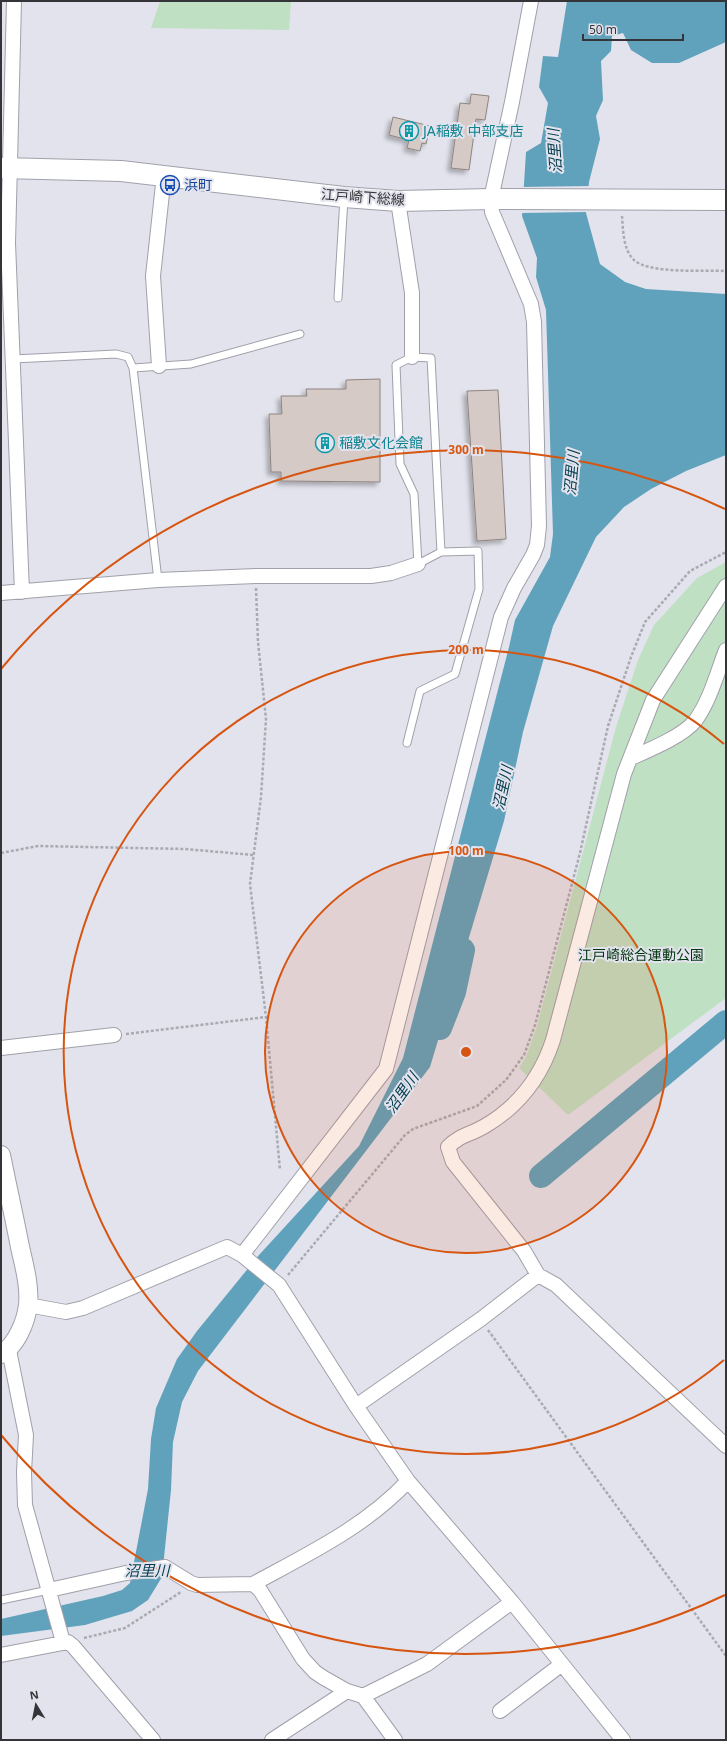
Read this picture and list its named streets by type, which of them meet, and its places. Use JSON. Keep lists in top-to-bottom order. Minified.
{"streets":{"main road":["江戸崎下総線"]},"water":["沼里川"],"parks":["江戸崎総合運動公園"],"places":{"building":["JA稲敷 中部支店","稲敷文化会館"],"bus stop":["浜町"]},"scale_bar":"50 m","north":"top","rings":["300 m","200 m","100 m"]}
